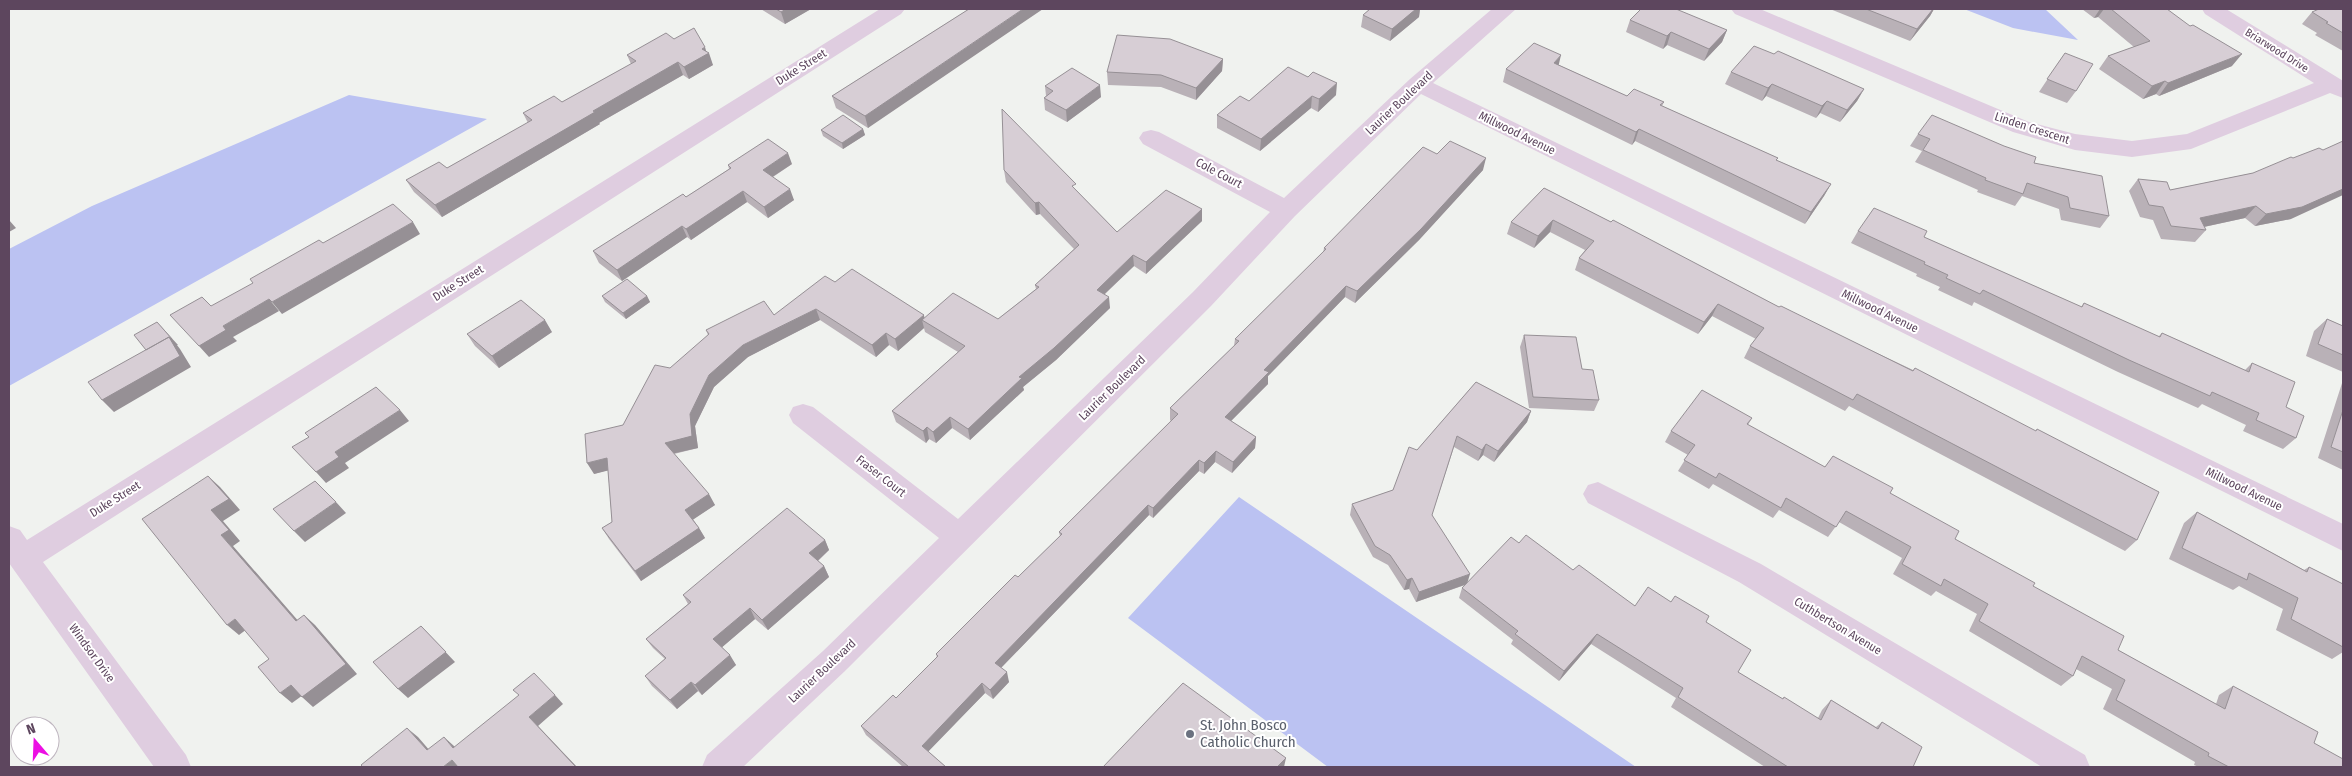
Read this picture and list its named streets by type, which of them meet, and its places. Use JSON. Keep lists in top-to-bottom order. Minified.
{"streets":{"street":["Briarwood Drive","Duke Street","Laurier Boulevard","Linden Crescent","Millwood Avenue","Cole Court","Fraser Court","Cuthbertson Avenue","Windsor Drive"]},"crossings":[["Briarwood Drive","Linden Crescent"],["Duke Street","Windsor Drive"],["Laurier Boulevard","Millwood Avenue"],["Laurier Boulevard","Cole Court"],["Laurier Boulevard","Fraser Court"]],"places":["St. John Bosco Catholic Church"],"north":"top"}
